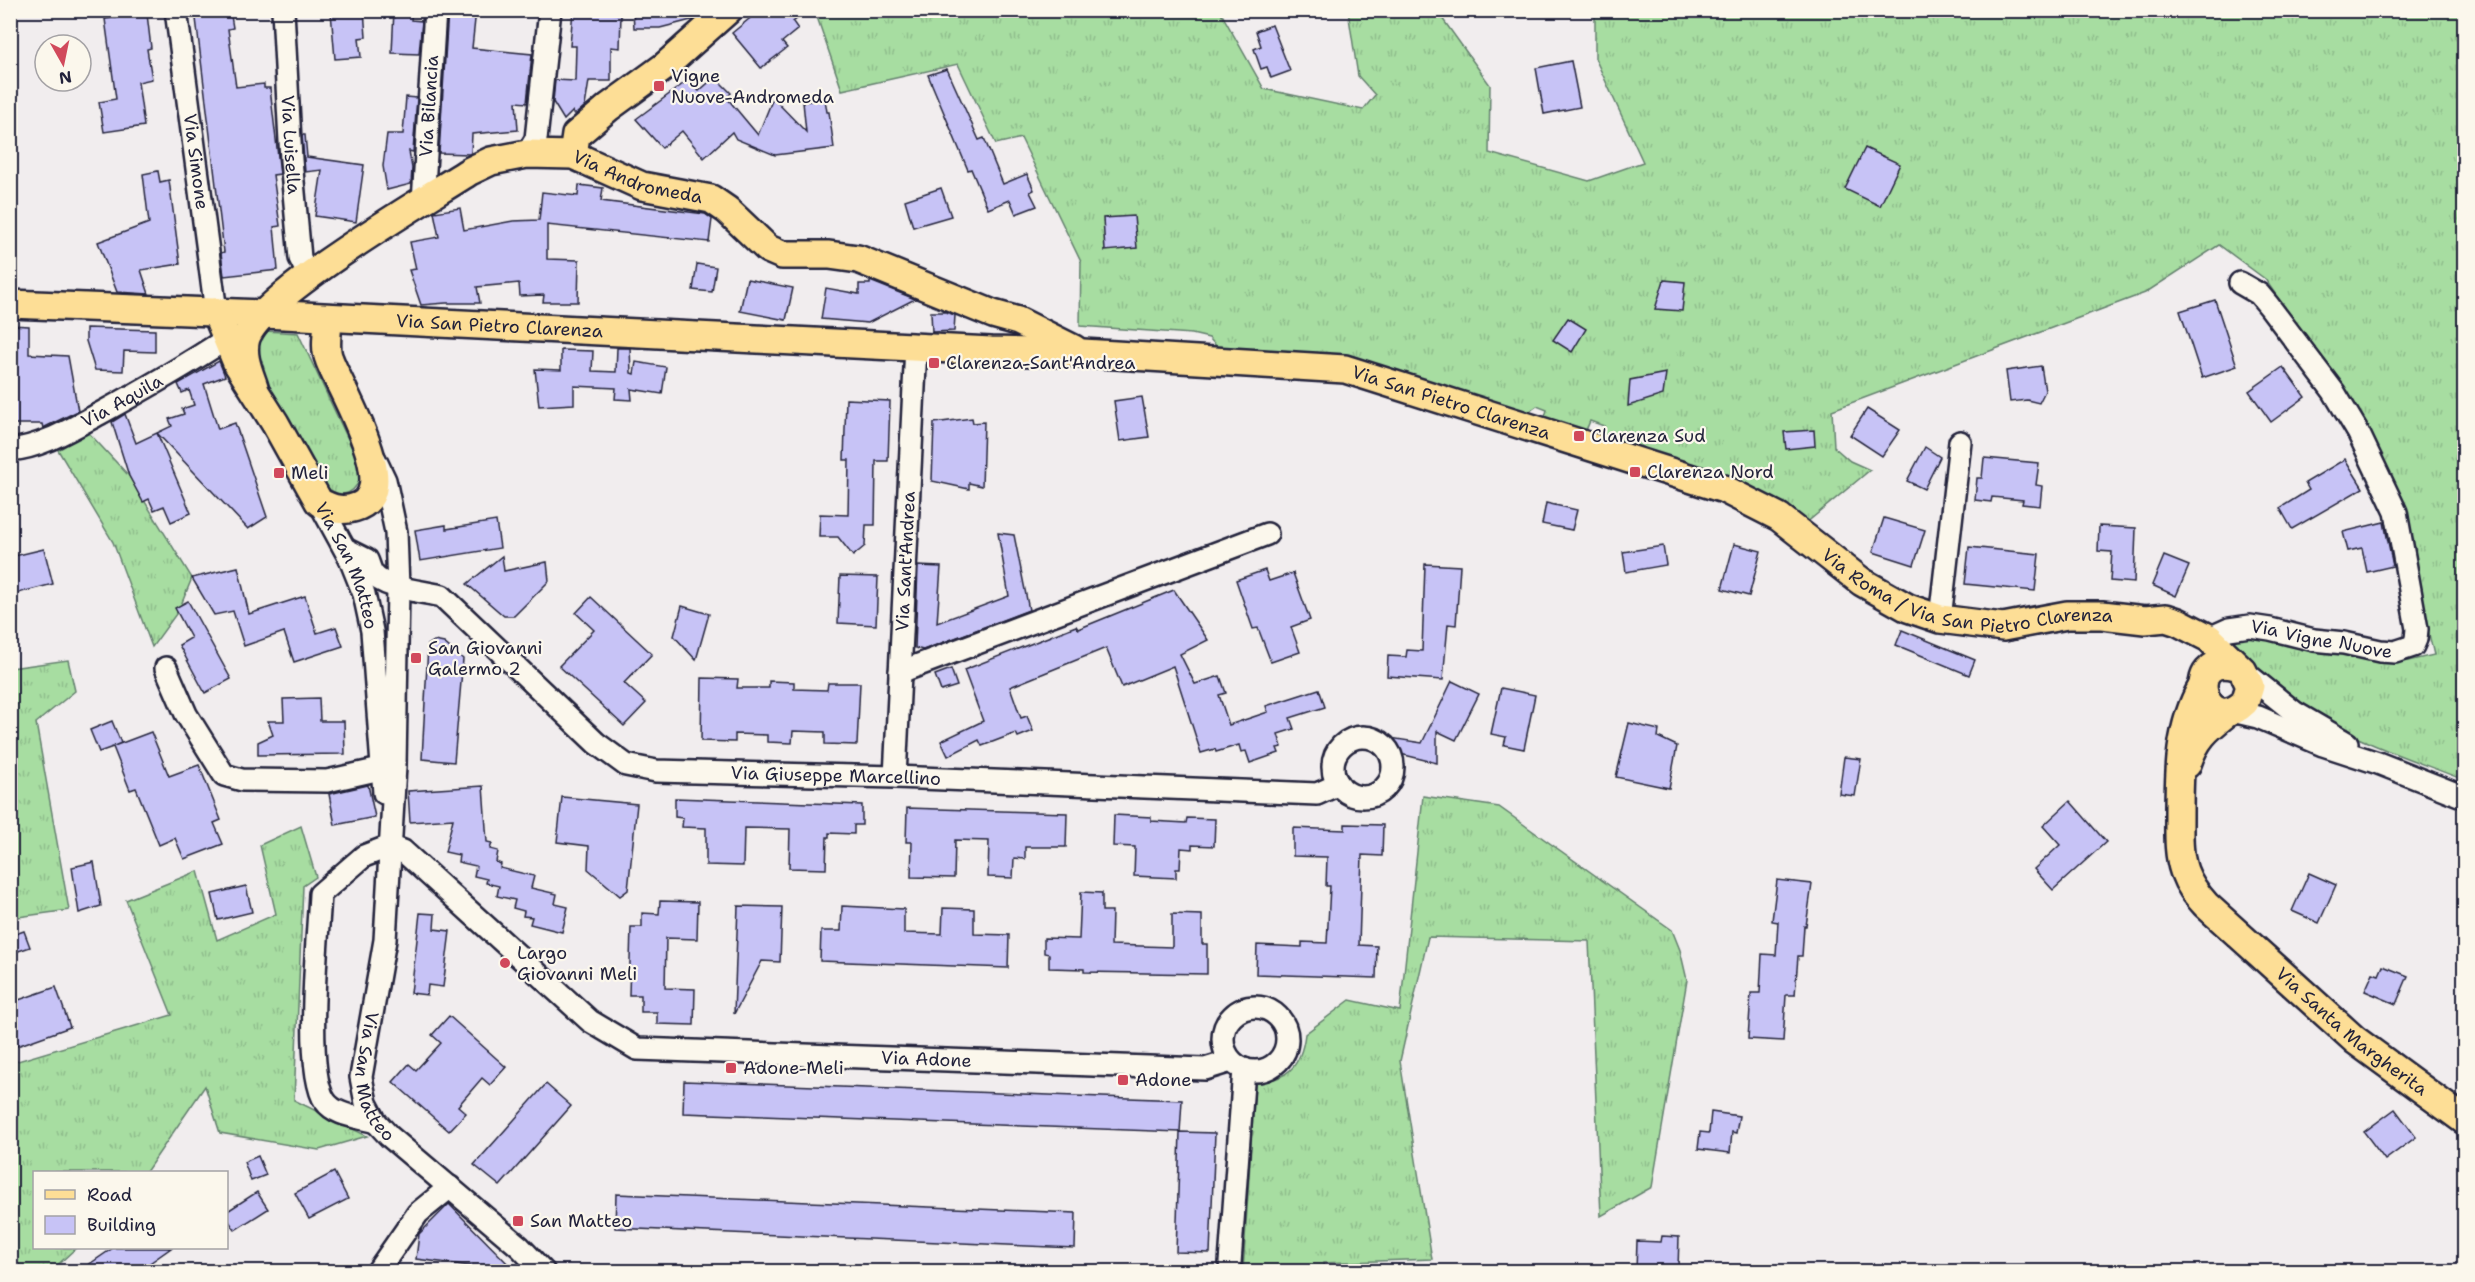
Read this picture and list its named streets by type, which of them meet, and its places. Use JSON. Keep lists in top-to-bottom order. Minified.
{"streets":{"main road":["Via Andromeda","Via San Pietro Clarenza","Via San Matteo","Via Roma / Via San Pietro Clarenza","Via Santa Margherita"],"street":["Via Bilancia","Via Luisella","Via Simone","Via Aquila","Via Sant'Andrea","Via Vigne Nuove","Via Giuseppe Marcellino","Via Adone"]},"crossings":[["Via Bilancia","Via Andromeda"],["Via Luisella","Via Andromeda"],["Via Simone","Via San Pietro Clarenza"],["Via Simone","Via San Matteo"],["Via Andromeda","Via San Pietro Clarenza"],["Via Andromeda","Via San Matteo"],["Via San Pietro Clarenza","Via Sant'Andrea"],["Via San Pietro Clarenza","Via San Matteo"],["Via San Pietro Clarenza","Via Roma / Via San Pietro Clarenza"],["Via Aquila","Via San Matteo"],["Via Sant'Andrea","Via Giuseppe Marcellino"],["Via San Matteo","Via Giuseppe Marcellino"],["Via San Matteo","Via Adone"]],"places":{"transit":["Vigne Nuove-Andromeda","Clarenza-Sant'Andrea","Clarenza Sud","Clarenza Nord","Meli","San Giovanni Galermo 2","Adone-Meli","Adone","San Matteo"],"other":["Largo Giovanni Meli"]},"legend":["Road","Building"],"north":"bottom"}
